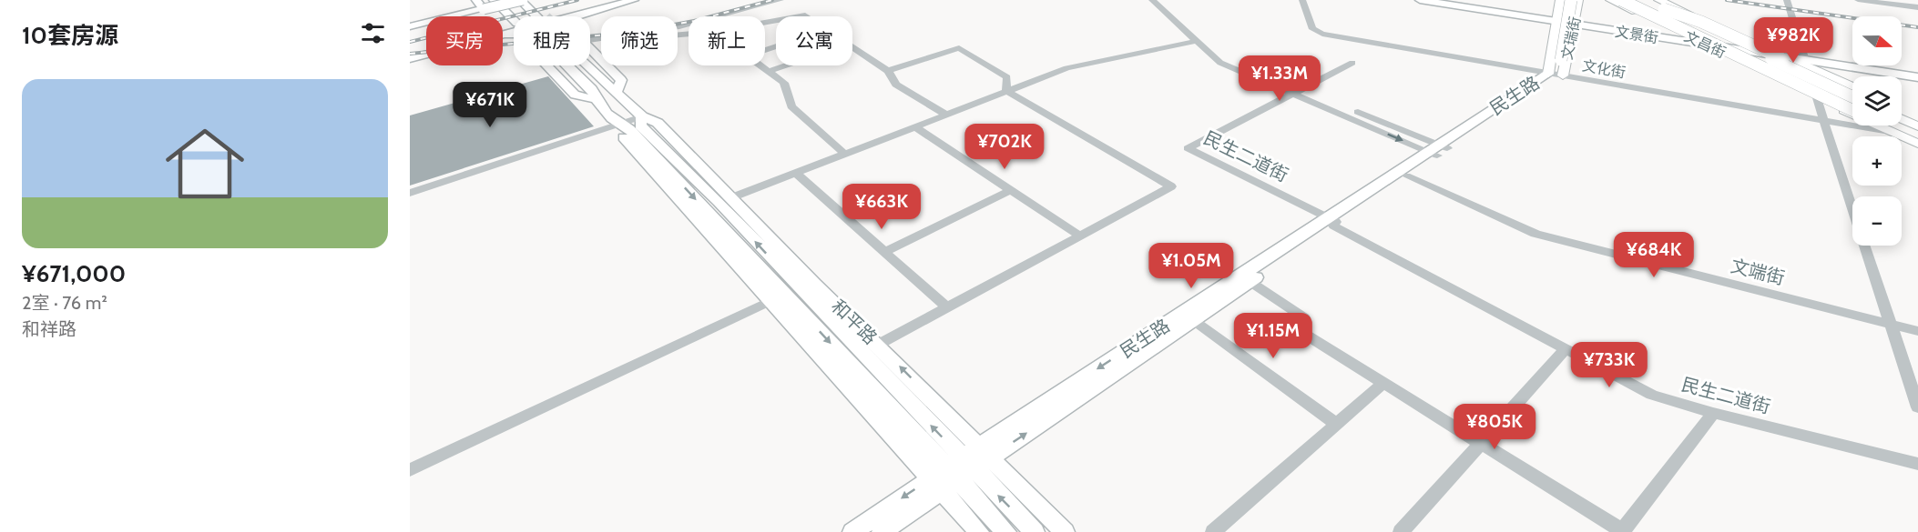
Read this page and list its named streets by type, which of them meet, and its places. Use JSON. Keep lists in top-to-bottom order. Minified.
{"streets":{"highway":["文瑞街","文昌街"],"main road":["文景街","民生路","和平路"],"street":["文化街","民生二道街","文端街"]},"crossings":[["文景街","文瑞街"],["文景街","文昌街"],["文瑞街","文化街"],["文瑞街","民生路"],["文化街","民生路"],["民生路","民生二道街"],["民生路","文端街"],["民生路","和平路"]],"north":"right","page":{"heading":"10套房源","map_buttons":["+","−"],"chip":["买房","租房","筛选","新上","公寓"],"price":["¥982K","¥1.33M","¥671K","¥702K","¥663K","¥684K","¥1.05M","¥1.15M","¥733K","¥805K"],"list":[{"name":"¥671,000","note":"2室 · 76 m² · 和祥路"}]}}
